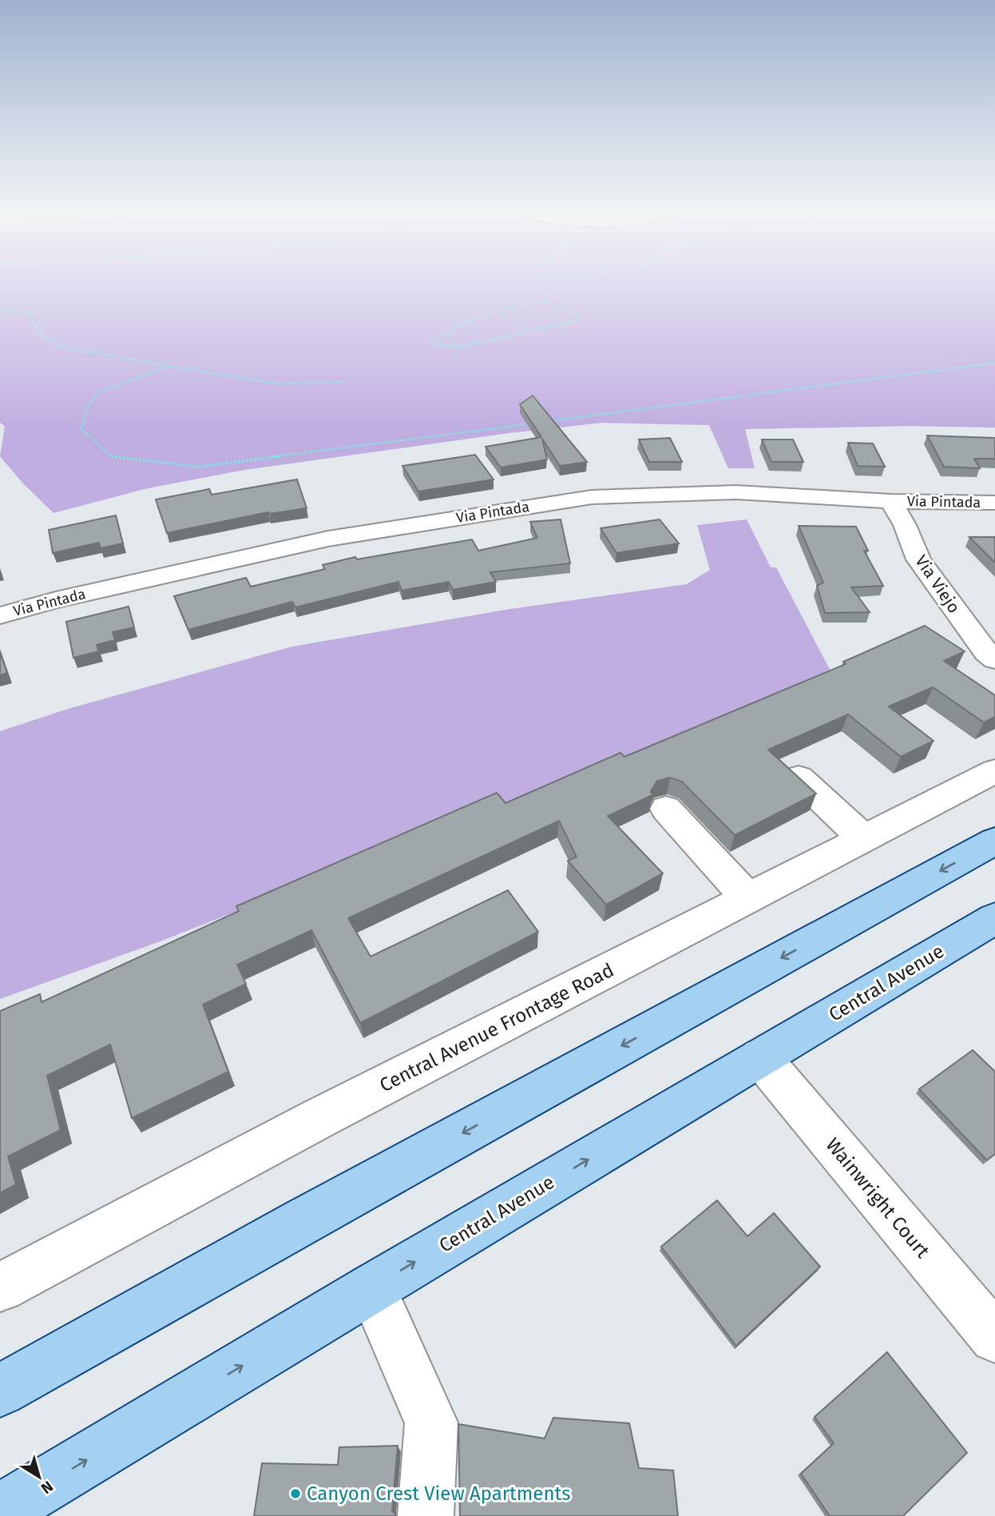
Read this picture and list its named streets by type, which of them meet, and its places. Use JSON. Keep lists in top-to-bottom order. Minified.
{"streets":{"main road":["Central Avenue"],"street":["Via Pintada","Via Viejo","Central Avenue Frontage Road","Wainwright Court"]},"crossings":[["Via Pintada","Via Viejo"],["Central Avenue","Wainwright Court"]],"places":["Canyon Crest View Apartments"],"north":"bottom right"}
